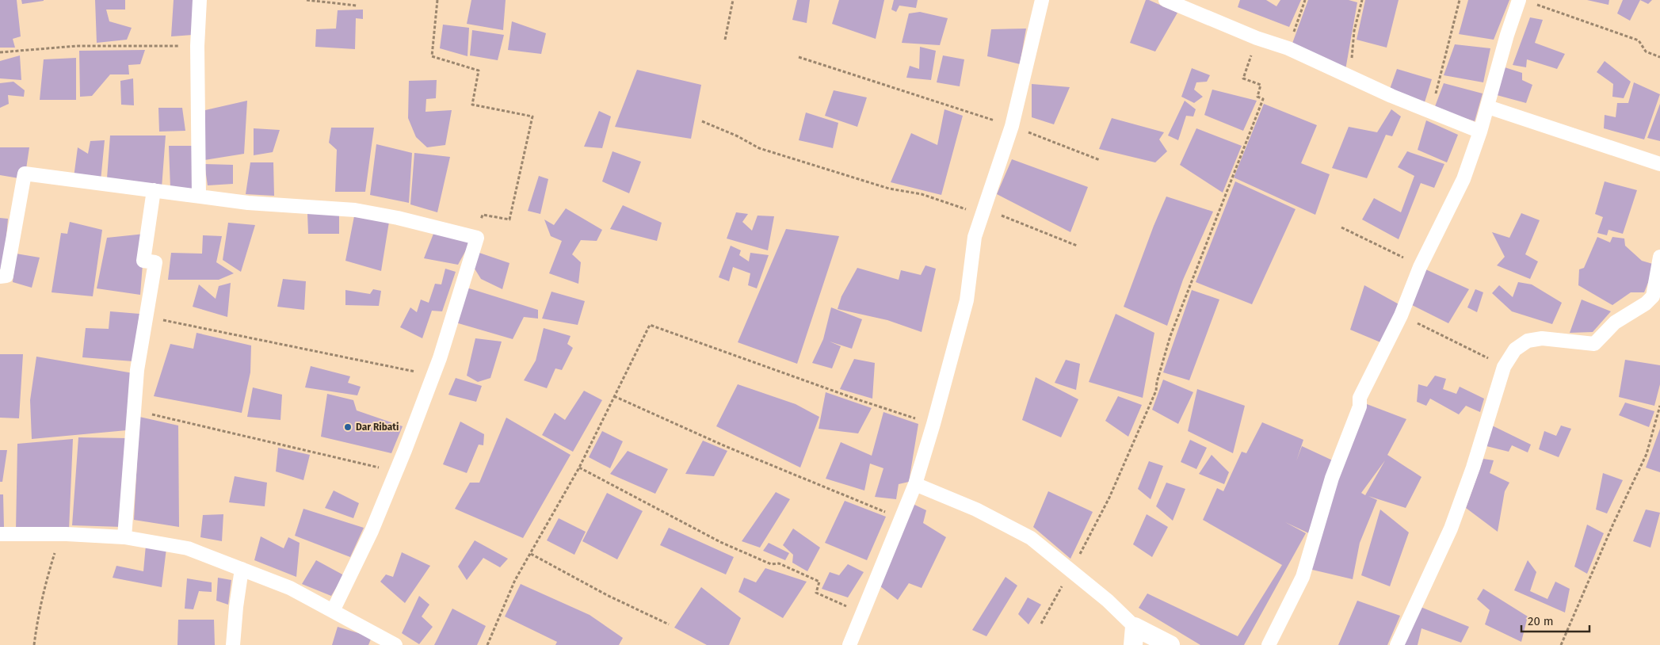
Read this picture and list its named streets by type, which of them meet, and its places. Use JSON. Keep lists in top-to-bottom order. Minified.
{"places":["Dar Ribati"],"scale_bar":"20 m"}
